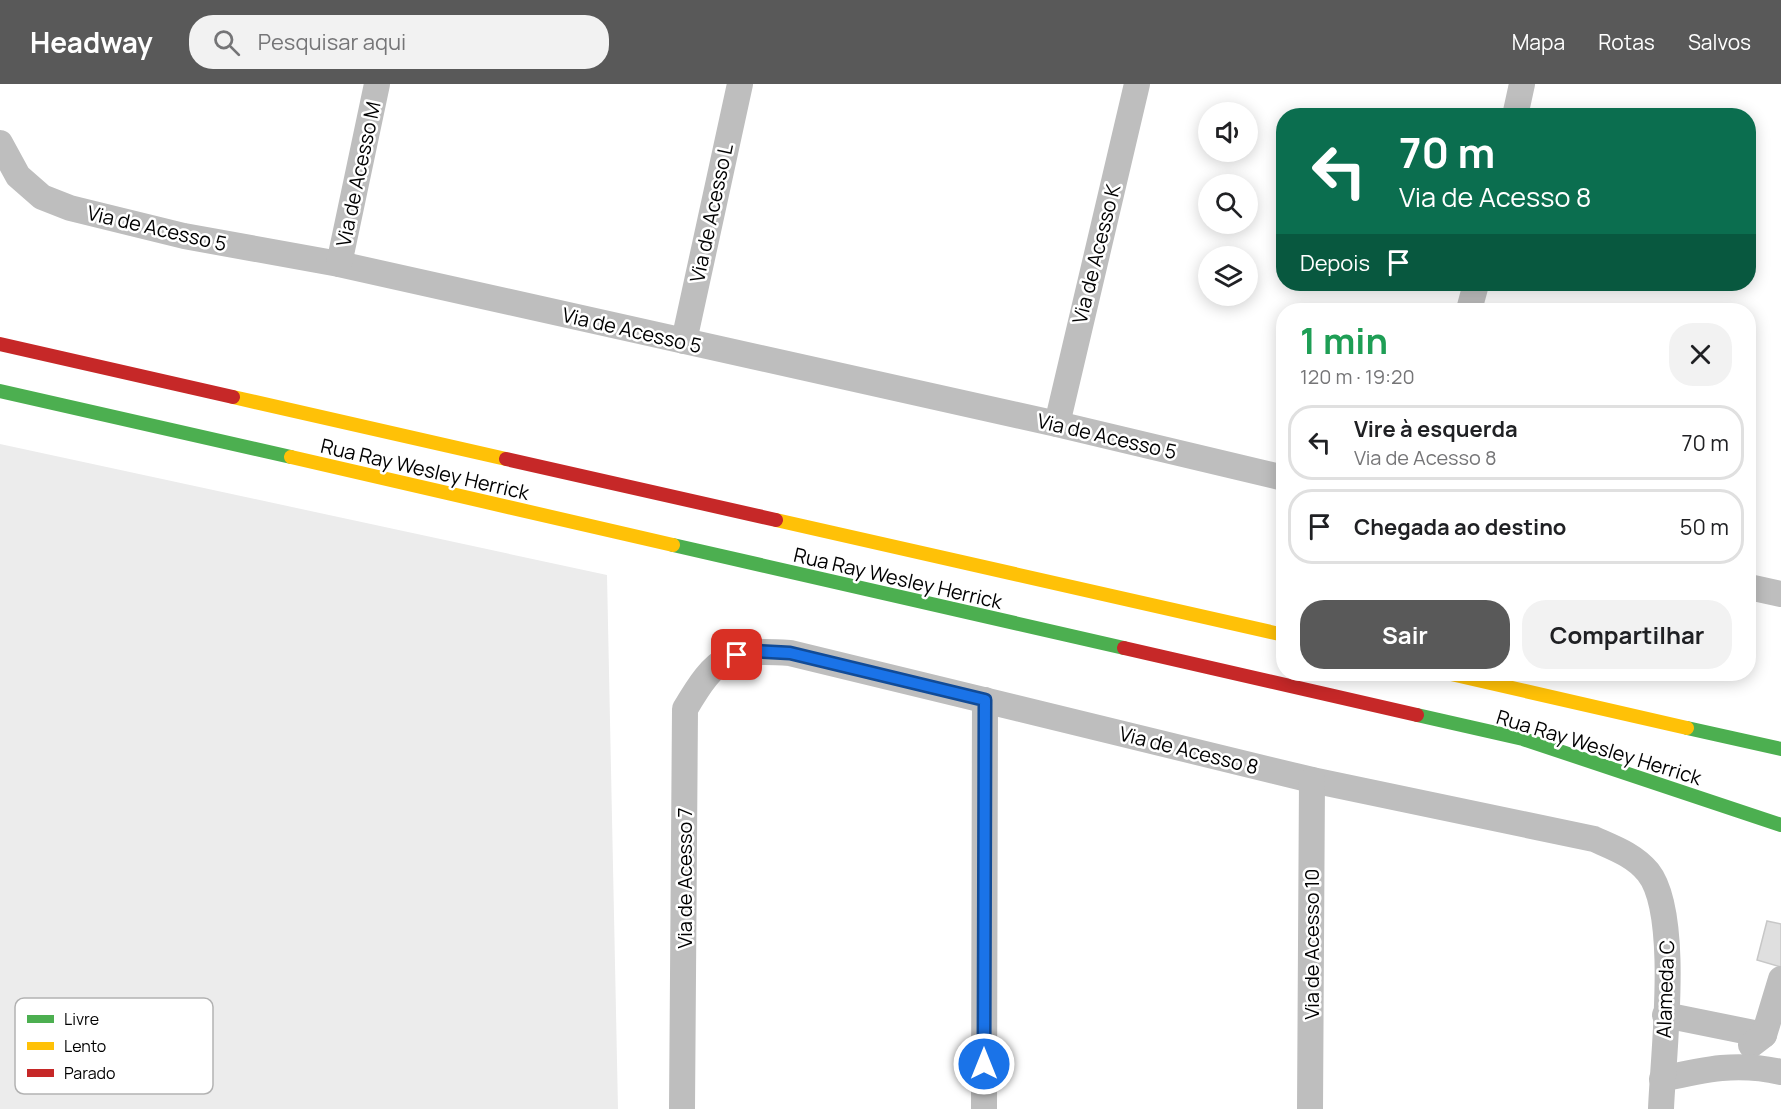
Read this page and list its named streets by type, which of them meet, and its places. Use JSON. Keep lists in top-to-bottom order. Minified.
{"streets":{"street":["Via de Acesso M","Via de Acesso L","Via de Acesso 5","Via de Acesso K","Rua Ray Wesley Herrick","Via de Acesso 8","Via de Acesso 7","Via de Acesso 10","Alameda C"]},"crossings":[["Via de Acesso M","Via de Acesso 5"],["Via de Acesso L","Via de Acesso 5"],["Via de Acesso 5","Via de Acesso K"],["Via de Acesso 8","Via de Acesso 7"],["Via de Acesso 8","Via de Acesso 10"],["Via de Acesso 8","Alameda C"]],"legend":["Livre","Lento","Parado"],"page":{"header":"Headway","search":"Pesquisar aqui","nav":["Mapa","Rotas","Salvos"],"turn":["70 m","Via de Acesso 8"],"then":"Depois","heading":["1 min","120 m · 19:20"],"list":[{"name":"Vire à esquerda","note":"Via de Acesso 8","value":"70 m"},{"name":"Chegada ao destino","value":"50 m"}],"buttons":["Sair","Compartilhar"]}}
